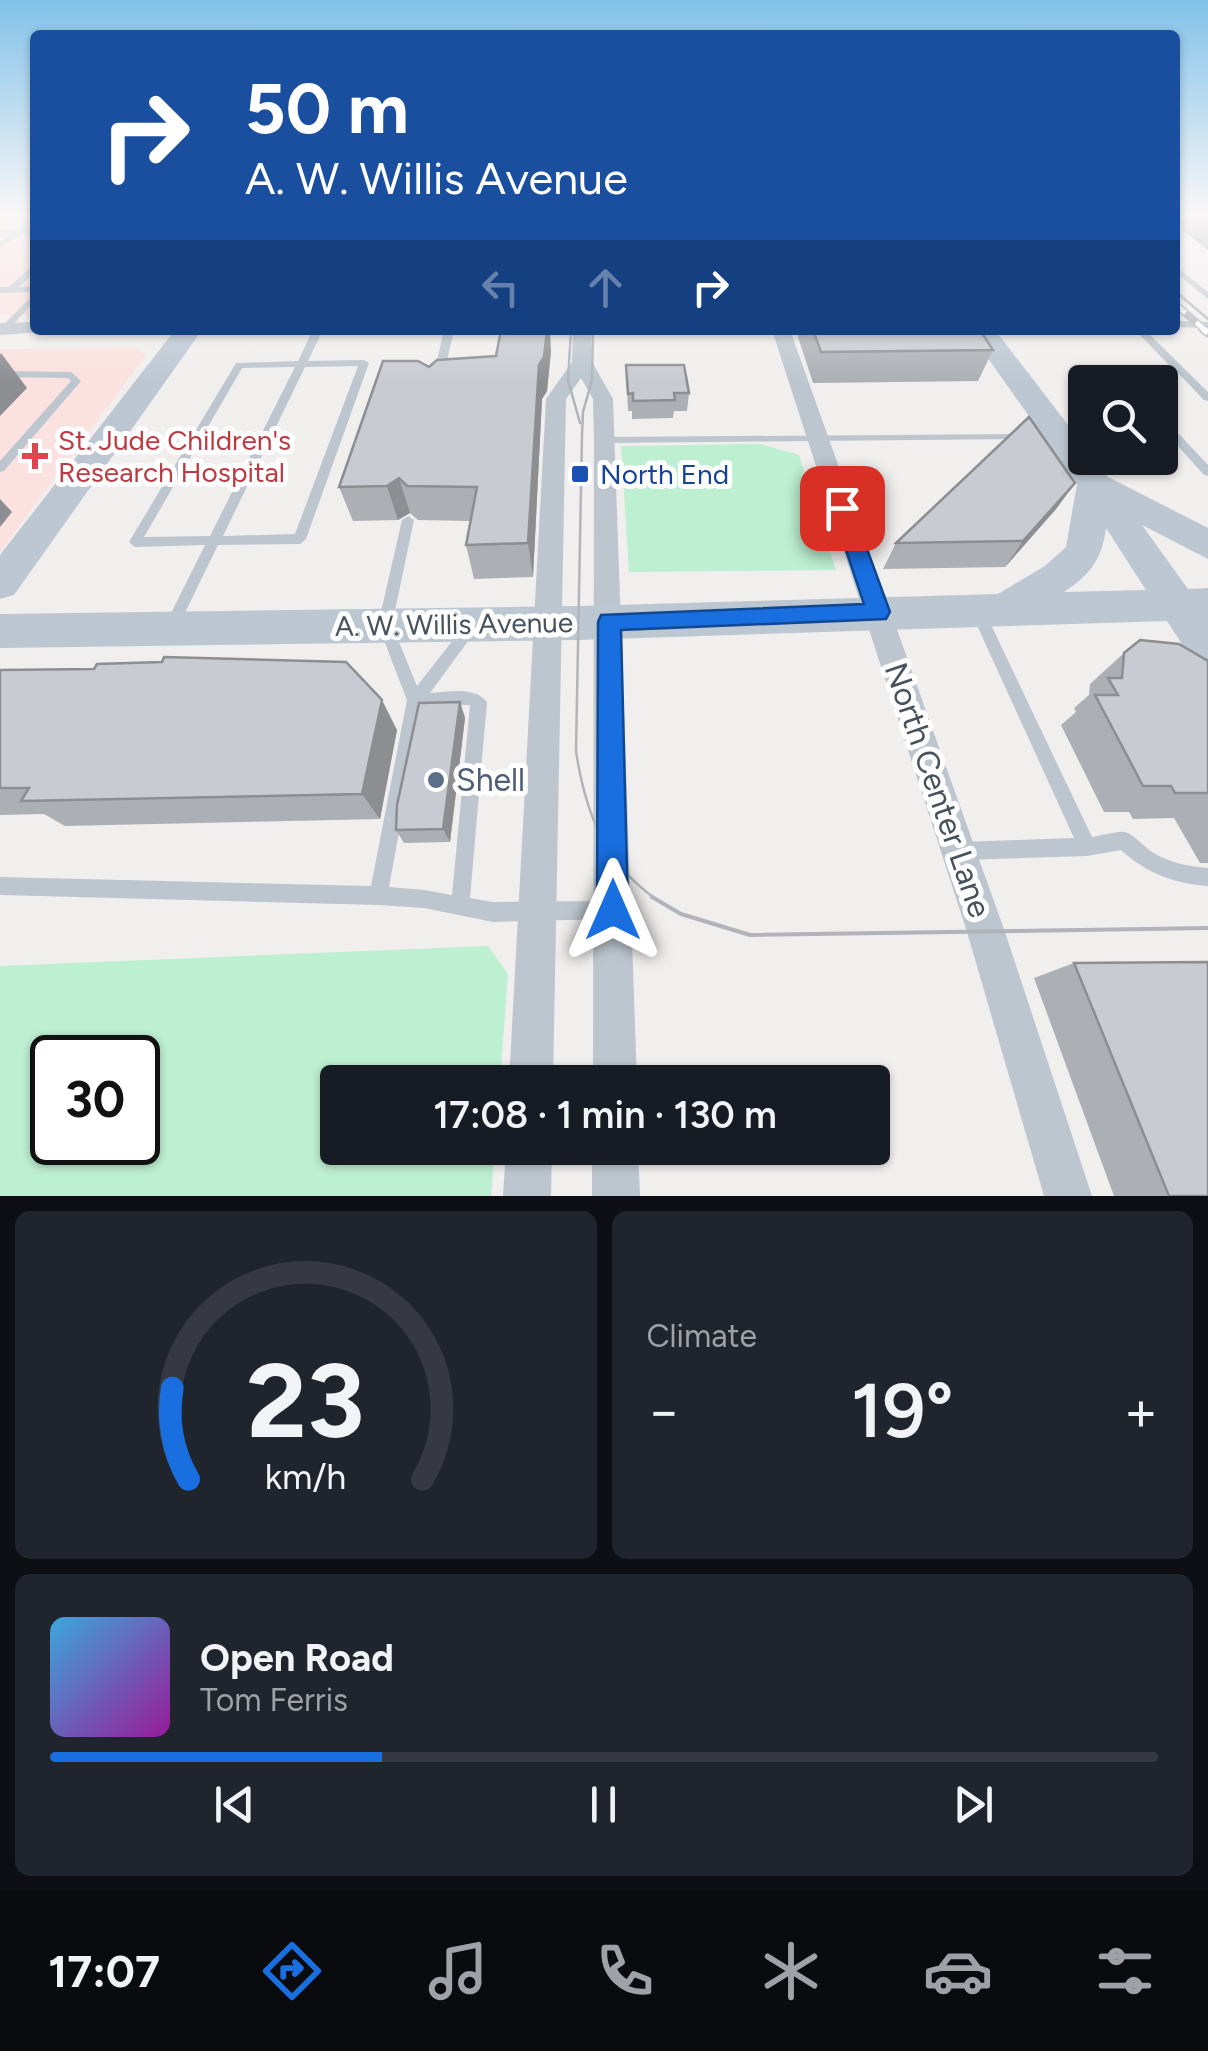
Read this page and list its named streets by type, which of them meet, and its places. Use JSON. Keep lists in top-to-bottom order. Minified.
{"streets":{"street":["A. W. Willis Avenue","North Center Lane"]},"crossings":[["A. W. Willis Avenue","North Center Lane"]],"places":{"health":["St. Jude Children's Research Hospital"],"transit":["North End"],"other":["Shell"]},"page":{"turn":["50 m","A. W. Willis Avenue"],"limit":"30","trip":"17:08 · 1 min · 130 m","tile":"Climate","heat":["−","19°","+"],"song":["Open Road","Tom Ferris"],"tabs":"17:07","gauge":["23","km/h"]}}
